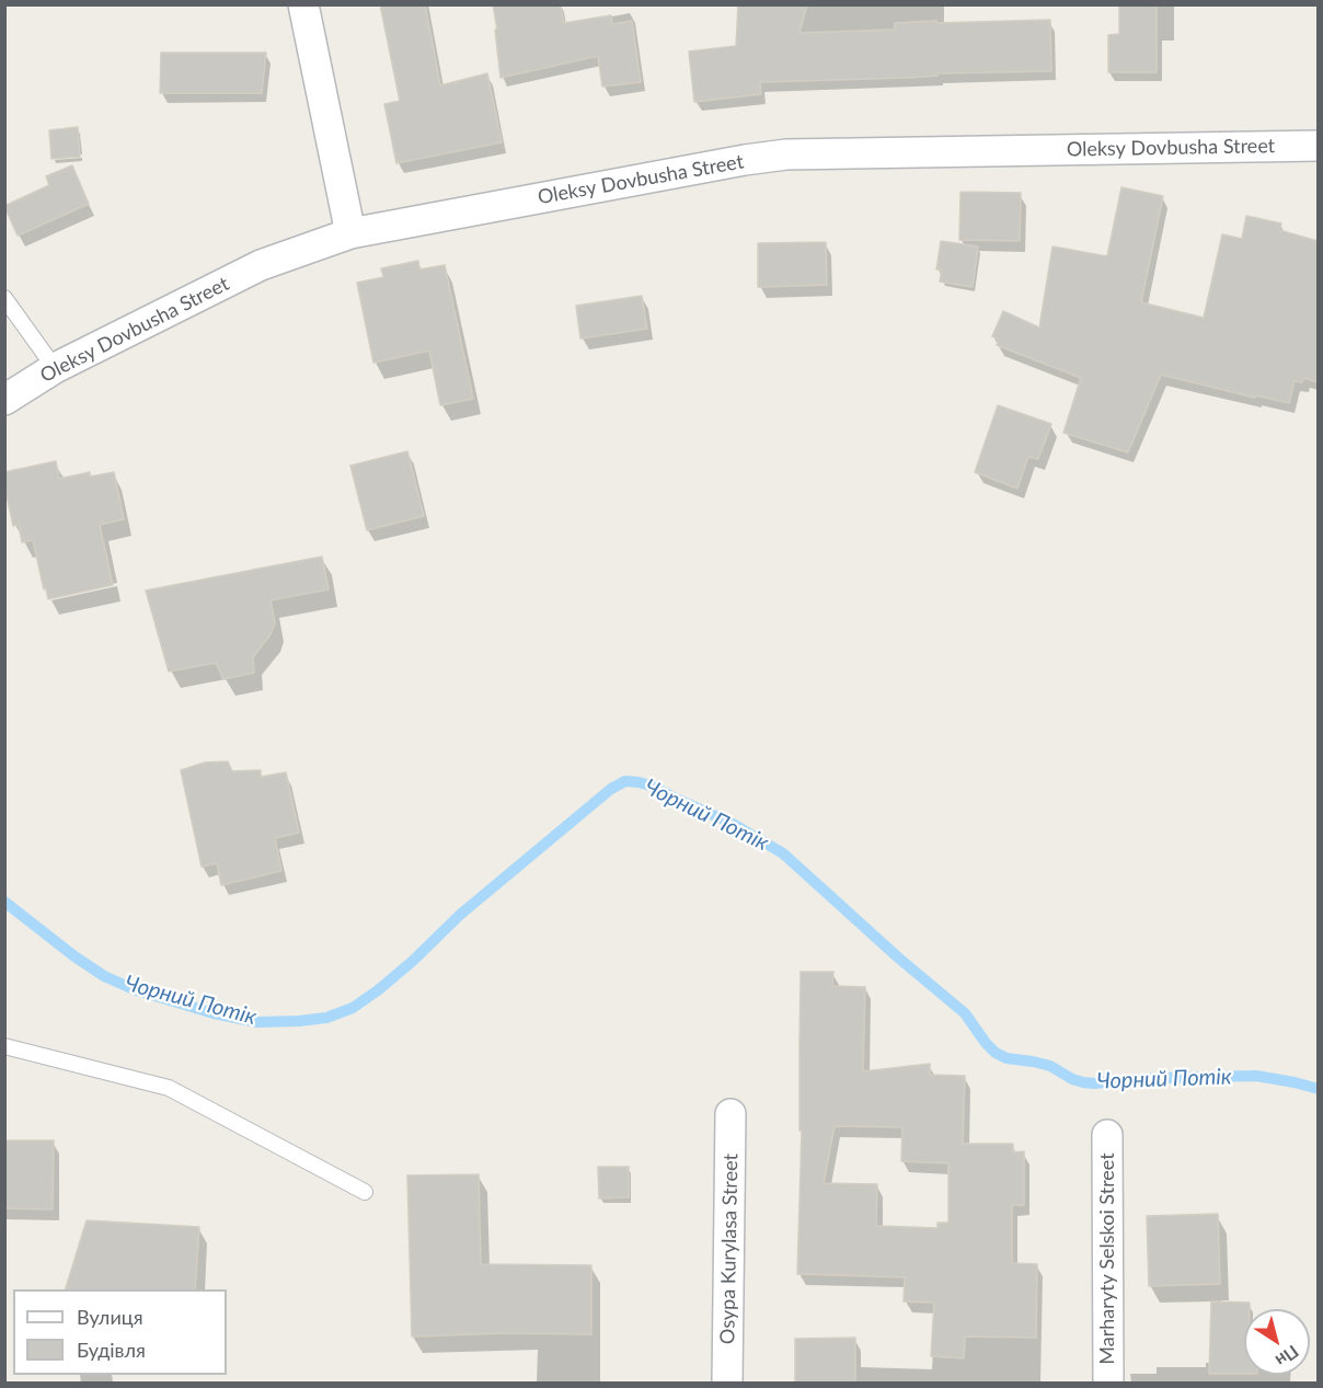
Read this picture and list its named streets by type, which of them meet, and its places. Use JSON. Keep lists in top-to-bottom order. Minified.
{"streets":{"street":["Oleksy Dovbusha Street","Osypa Kurylasa Street","Marharyty Selskoi Street"]},"water":["Чорний Потік"],"legend":["Вулиця","Будівля"],"north":"bottom right"}
